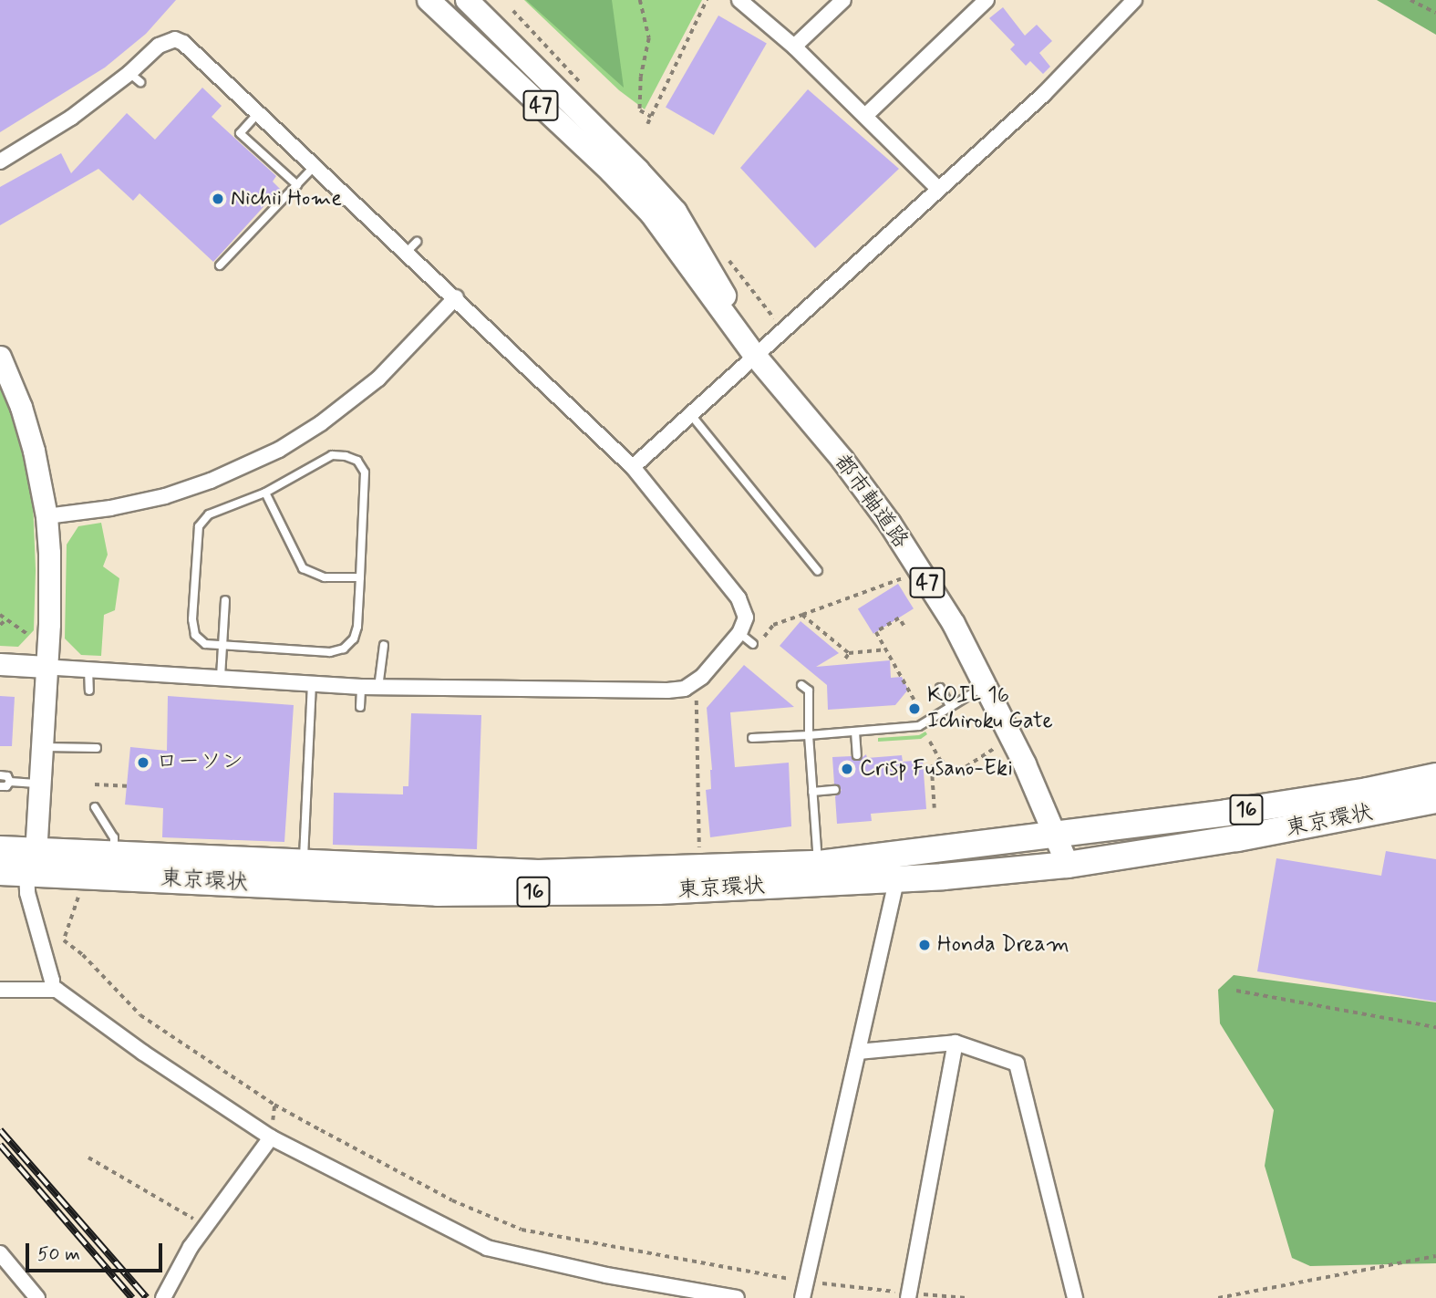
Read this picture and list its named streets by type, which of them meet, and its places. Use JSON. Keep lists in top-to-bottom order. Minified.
{"streets":{"highway":["16","東京環状"],"main road":["47","都市軸道路"]},"crossings":[["都市軸道路","東京環状"]],"places":["Nichii Home","KOIL 16 Ichiroku Gate","ローソン","Crisp Fusano-Eki","Honda Dream"],"scale_bar":"50 m"}
